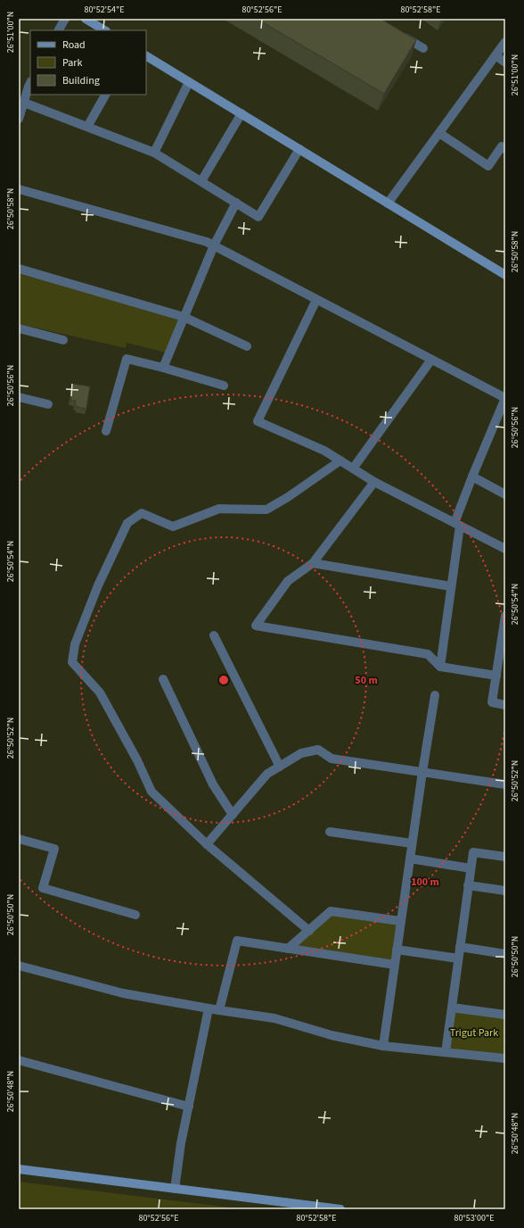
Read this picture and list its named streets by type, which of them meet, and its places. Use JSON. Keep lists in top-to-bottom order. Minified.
{"parks":["Trigut Park"],"legend":["Road","Park","Building"],"coordinates":["80°52'54\"E","80°52'56\"E","80°52'58\"E","26°51'00\"N","26°50'58\"N","26°50'56\"N","26°50'54\"N","26°50'52\"N","26°50'50\"N","26°50'48\"N","80°53'00\"E"],"rings":["50 m","100 m"]}
